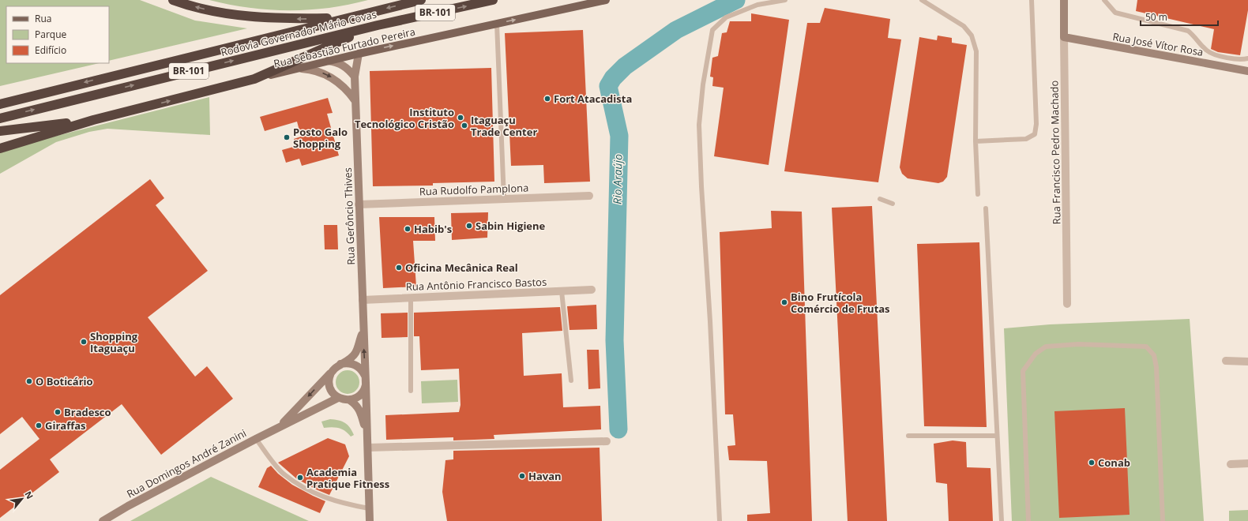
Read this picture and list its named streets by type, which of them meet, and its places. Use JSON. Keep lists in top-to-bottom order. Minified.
{"streets":{"highway":["BR-101","Rodovia Governador Mário Covas"],"main road":["Rua José Vítor Rosa","Rua Sebastião Furtado Pereira","Rua Francisco Pedro Machado","Rua Gerôncio Thives","Rua Domingos André Zanini"],"street":["Rua Rudolfo Pamplona","Rua Antônio Francisco Bastos"]},"crossings":[["Rua José Vítor Rosa","Rua Francisco Pedro Machado"],["Rua Sebastião Furtado Pereira","Rua Gerôncio Thives"],["Rua Rudolfo Pamplona","Rua Gerôncio Thives"],["Rua Gerôncio Thives","Rua Antônio Francisco Bastos"],["Rua Gerôncio Thives","Rua Domingos André Zanini"]],"one_way":["Rua Sebastião Furtado Pereira"],"water":["Rio Araújo"],"places":["Fort Atacadista","Instituto Tecnológico Cristão","Itaguaçu Trade Center","Posto Galo Shopping","Sabin Higiene","Habib's","Oficina Mecânica Real","Bino Frutícola Comércio de Frutas","Shopping Itaguaçu","O Boticário","Bradesco","Giraffas","Conab","Havan","Academia Pratique Fitness"],"legend":["Rua","Parque","Edifício"],"scale_bar":"50 m","north":"top right"}
